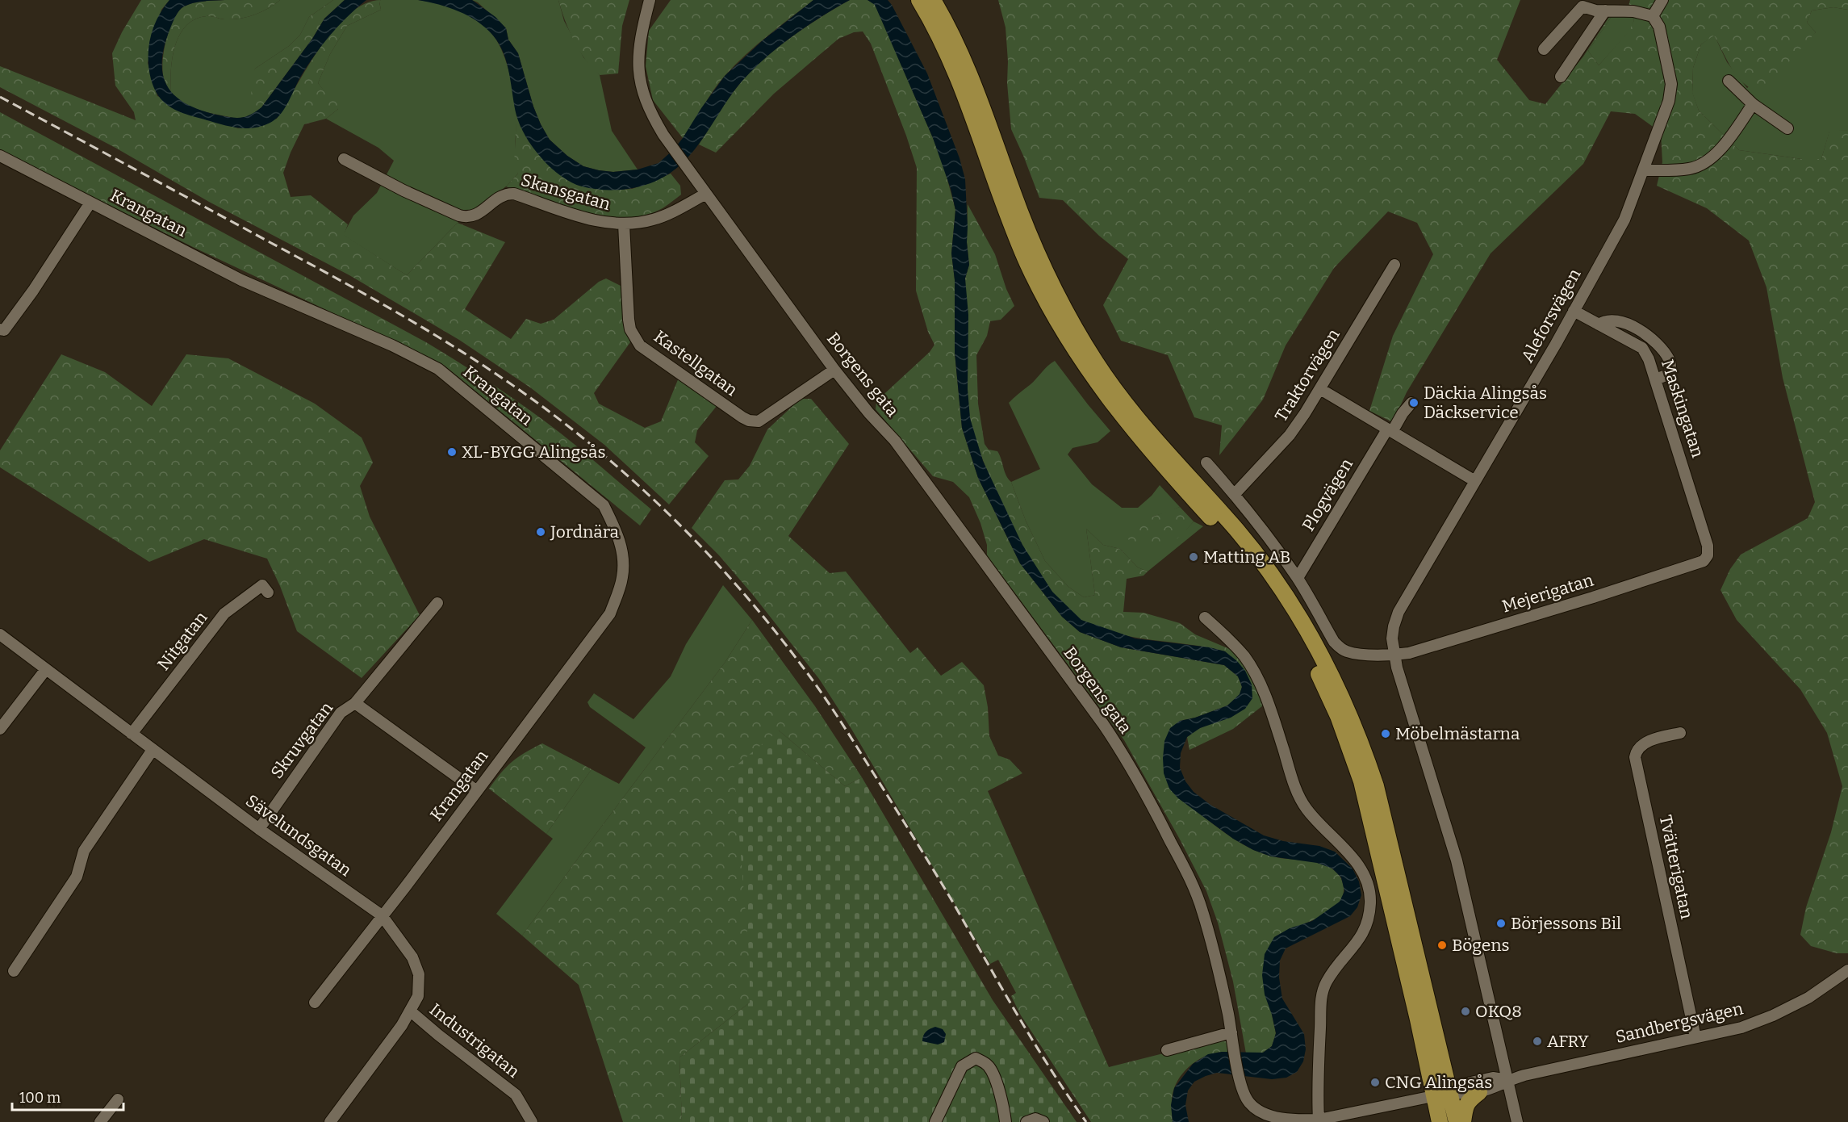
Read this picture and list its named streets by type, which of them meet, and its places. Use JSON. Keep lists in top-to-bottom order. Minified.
{"streets":{"street":["Skansgatan","Krangatan","Aleforsvägen","Kastellgatan","Borgens gata","Traktorvägen","Maskingatan","Plogvägen","Mejerigatan","Nitgatan","Skruvgatan","Sävelundsgatan","Tvätterigatan","Sandbergsvägen","Industrigatan"]},"crossings":[["Skansgatan","Kastellgatan"],["Skansgatan","Borgens gata"],["Krangatan","Skruvgatan"],["Krangatan","Sävelundsgatan"],["Aleforsvägen","Maskingatan"],["Aleforsvägen","Mejerigatan"],["Aleforsvägen","Sandbergsvägen"],["Kastellgatan","Borgens gata"],["Borgens gata","Sandbergsvägen"],["Maskingatan","Mejerigatan"],["Plogvägen","Mejerigatan"],["Nitgatan","Sävelundsgatan"],["Skruvgatan","Sävelundsgatan"],["Sävelundsgatan","Industrigatan"],["Tvätterigatan","Sandbergsvägen"]],"places":["Däckia Alingsås Däckservice","XL-BYGG Alingsås","Jordnära","Matting AB","Möbelmästarna","Börjessons Bil","Bögens","OKQ8","AFRY","CNG Alingsås"],"scale_bar":"100 m"}
